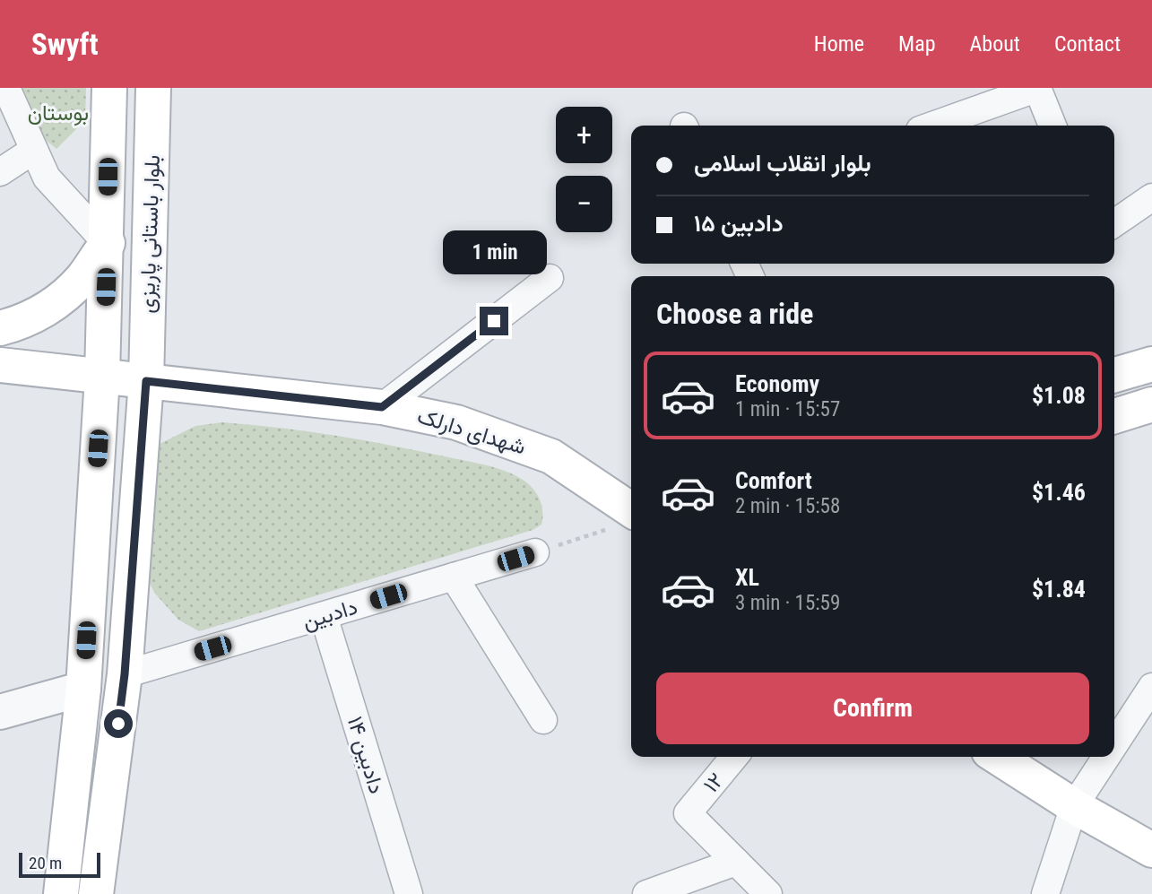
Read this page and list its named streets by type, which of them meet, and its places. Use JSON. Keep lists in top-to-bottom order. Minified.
{"streets":{"main road":["بلوار باستانی پاریزی","شهدای دارلک"],"street":["دادبین","دادبین ۱۴","۱۲"]},"crossings":[["بلوار باستانی پاریزی","شهدای دارلک"],["بلوار باستانی پاریزی","دادبین"],["دادبین","دادبین ۱۴"]],"parks":["بوستان"],"scale_bar":"20 m","page":{"header":"Swyft","nav":["Home","Map","About","Contact"],"map_buttons":["+","−"],"banner":["بلوار انقلاب اسلامی","دادبین ۱۵"],"bubble":"1 min","heading":"Choose a ride","list":[{"name":"Economy","note":"1 min · 15:57","value":"$1.08"},{"name":"Comfort","note":"2 min · 15:58","value":"$1.46"},{"name":"XL","note":"3 min · 15:59","value":"$1.84"}],"buttons":"Confirm","scale":"20 m"}}
